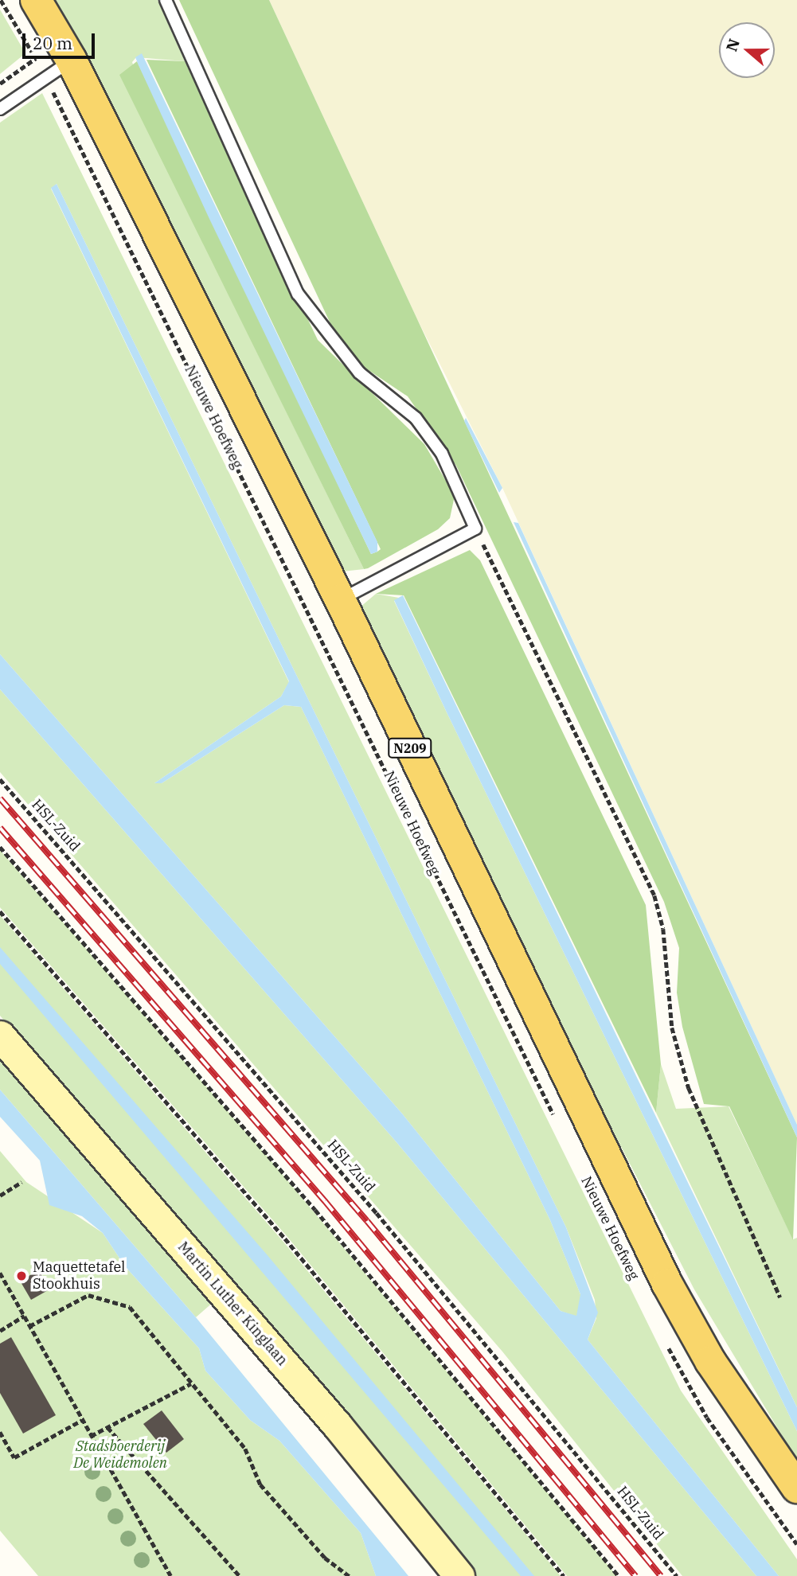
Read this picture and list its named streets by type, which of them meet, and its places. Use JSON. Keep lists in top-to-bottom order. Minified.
{"streets":{"main road":["Nieuwe Hoefweg","N209"],"street":["Martin Luther Kinglaan"],"path":["HSL-Zuid"]},"parks":["Stadsboerderij De Weidemolen"],"places":["Maquettetafel Stookhuis"],"scale_bar":"20 m","north":"left"}
